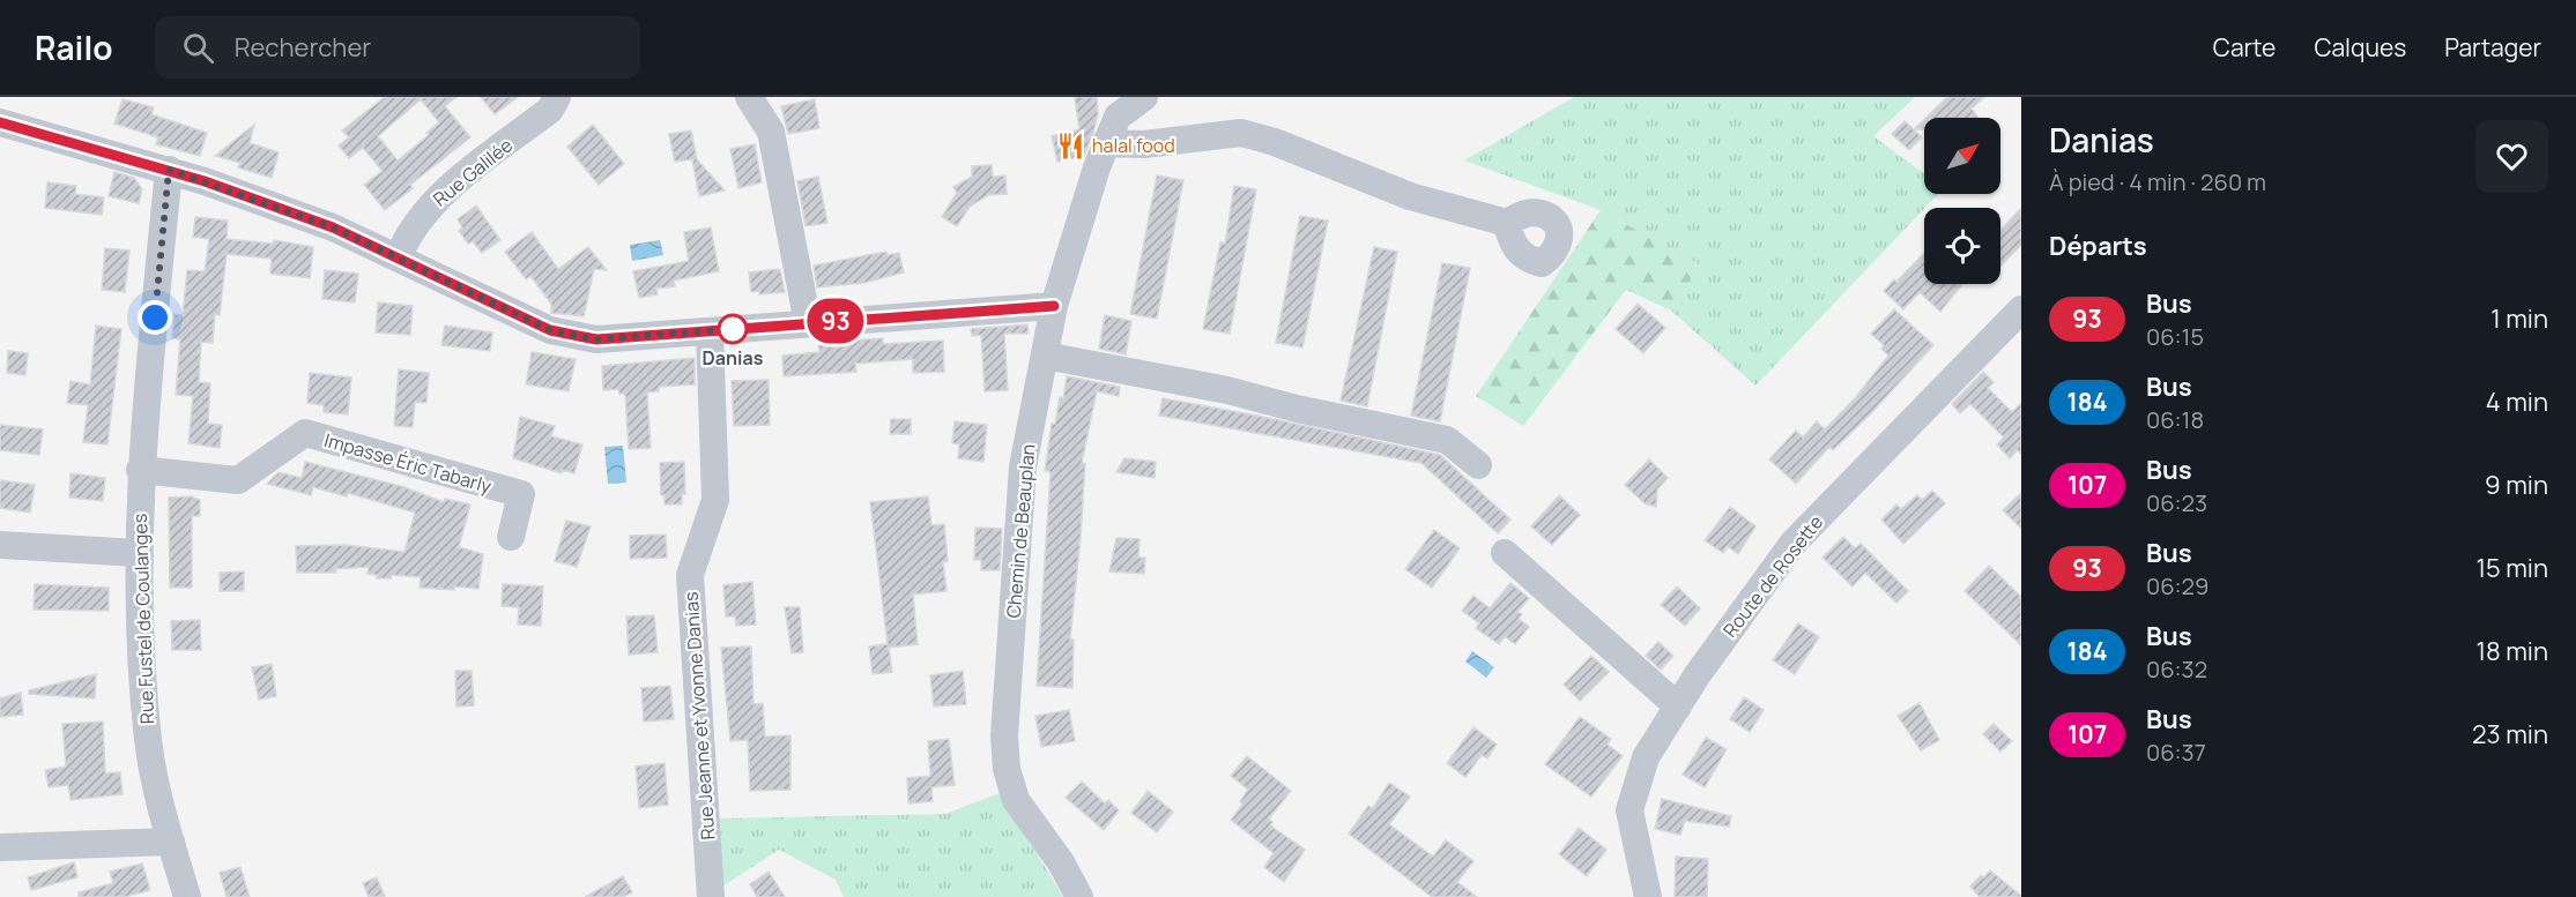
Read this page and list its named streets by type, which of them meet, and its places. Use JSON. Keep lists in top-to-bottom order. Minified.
{"streets":{"street":["Rue Galilée","Impasse Éric Tabarly","Chemin de Beauplan","Route de Rosette","Rue Fustel de Coulanges","Rue Jeanne et Yvonne Danias"]},"crossings":[["Impasse Éric Tabarly","Rue Fustel de Coulanges"]],"places":{"restaurant":["halal food"],"other":["Danias"]},"lines":["bus line 93"],"north":"top right","page":{"header":"Railo","search":"Rechercher","nav":["Carte","Calques","Partager"],"on_map":"93","heading":[["Danias","À pied · 4 min · 260 m"],"Départs"],"list":[{"mark":"93","name":"Bus","note":"06:15","value":"1 min"},{"mark":"184","name":"Bus","note":"06:18","value":"4 min"},{"mark":"107","name":"Bus","note":"06:23","value":"9 min"},{"mark":"93","name":"Bus","note":"06:29","value":"15 min"},{"mark":"184","name":"Bus","note":"06:32","value":"18 min"},{"mark":"107","name":"Bus","note":"06:37","value":"23 min"}]}}
